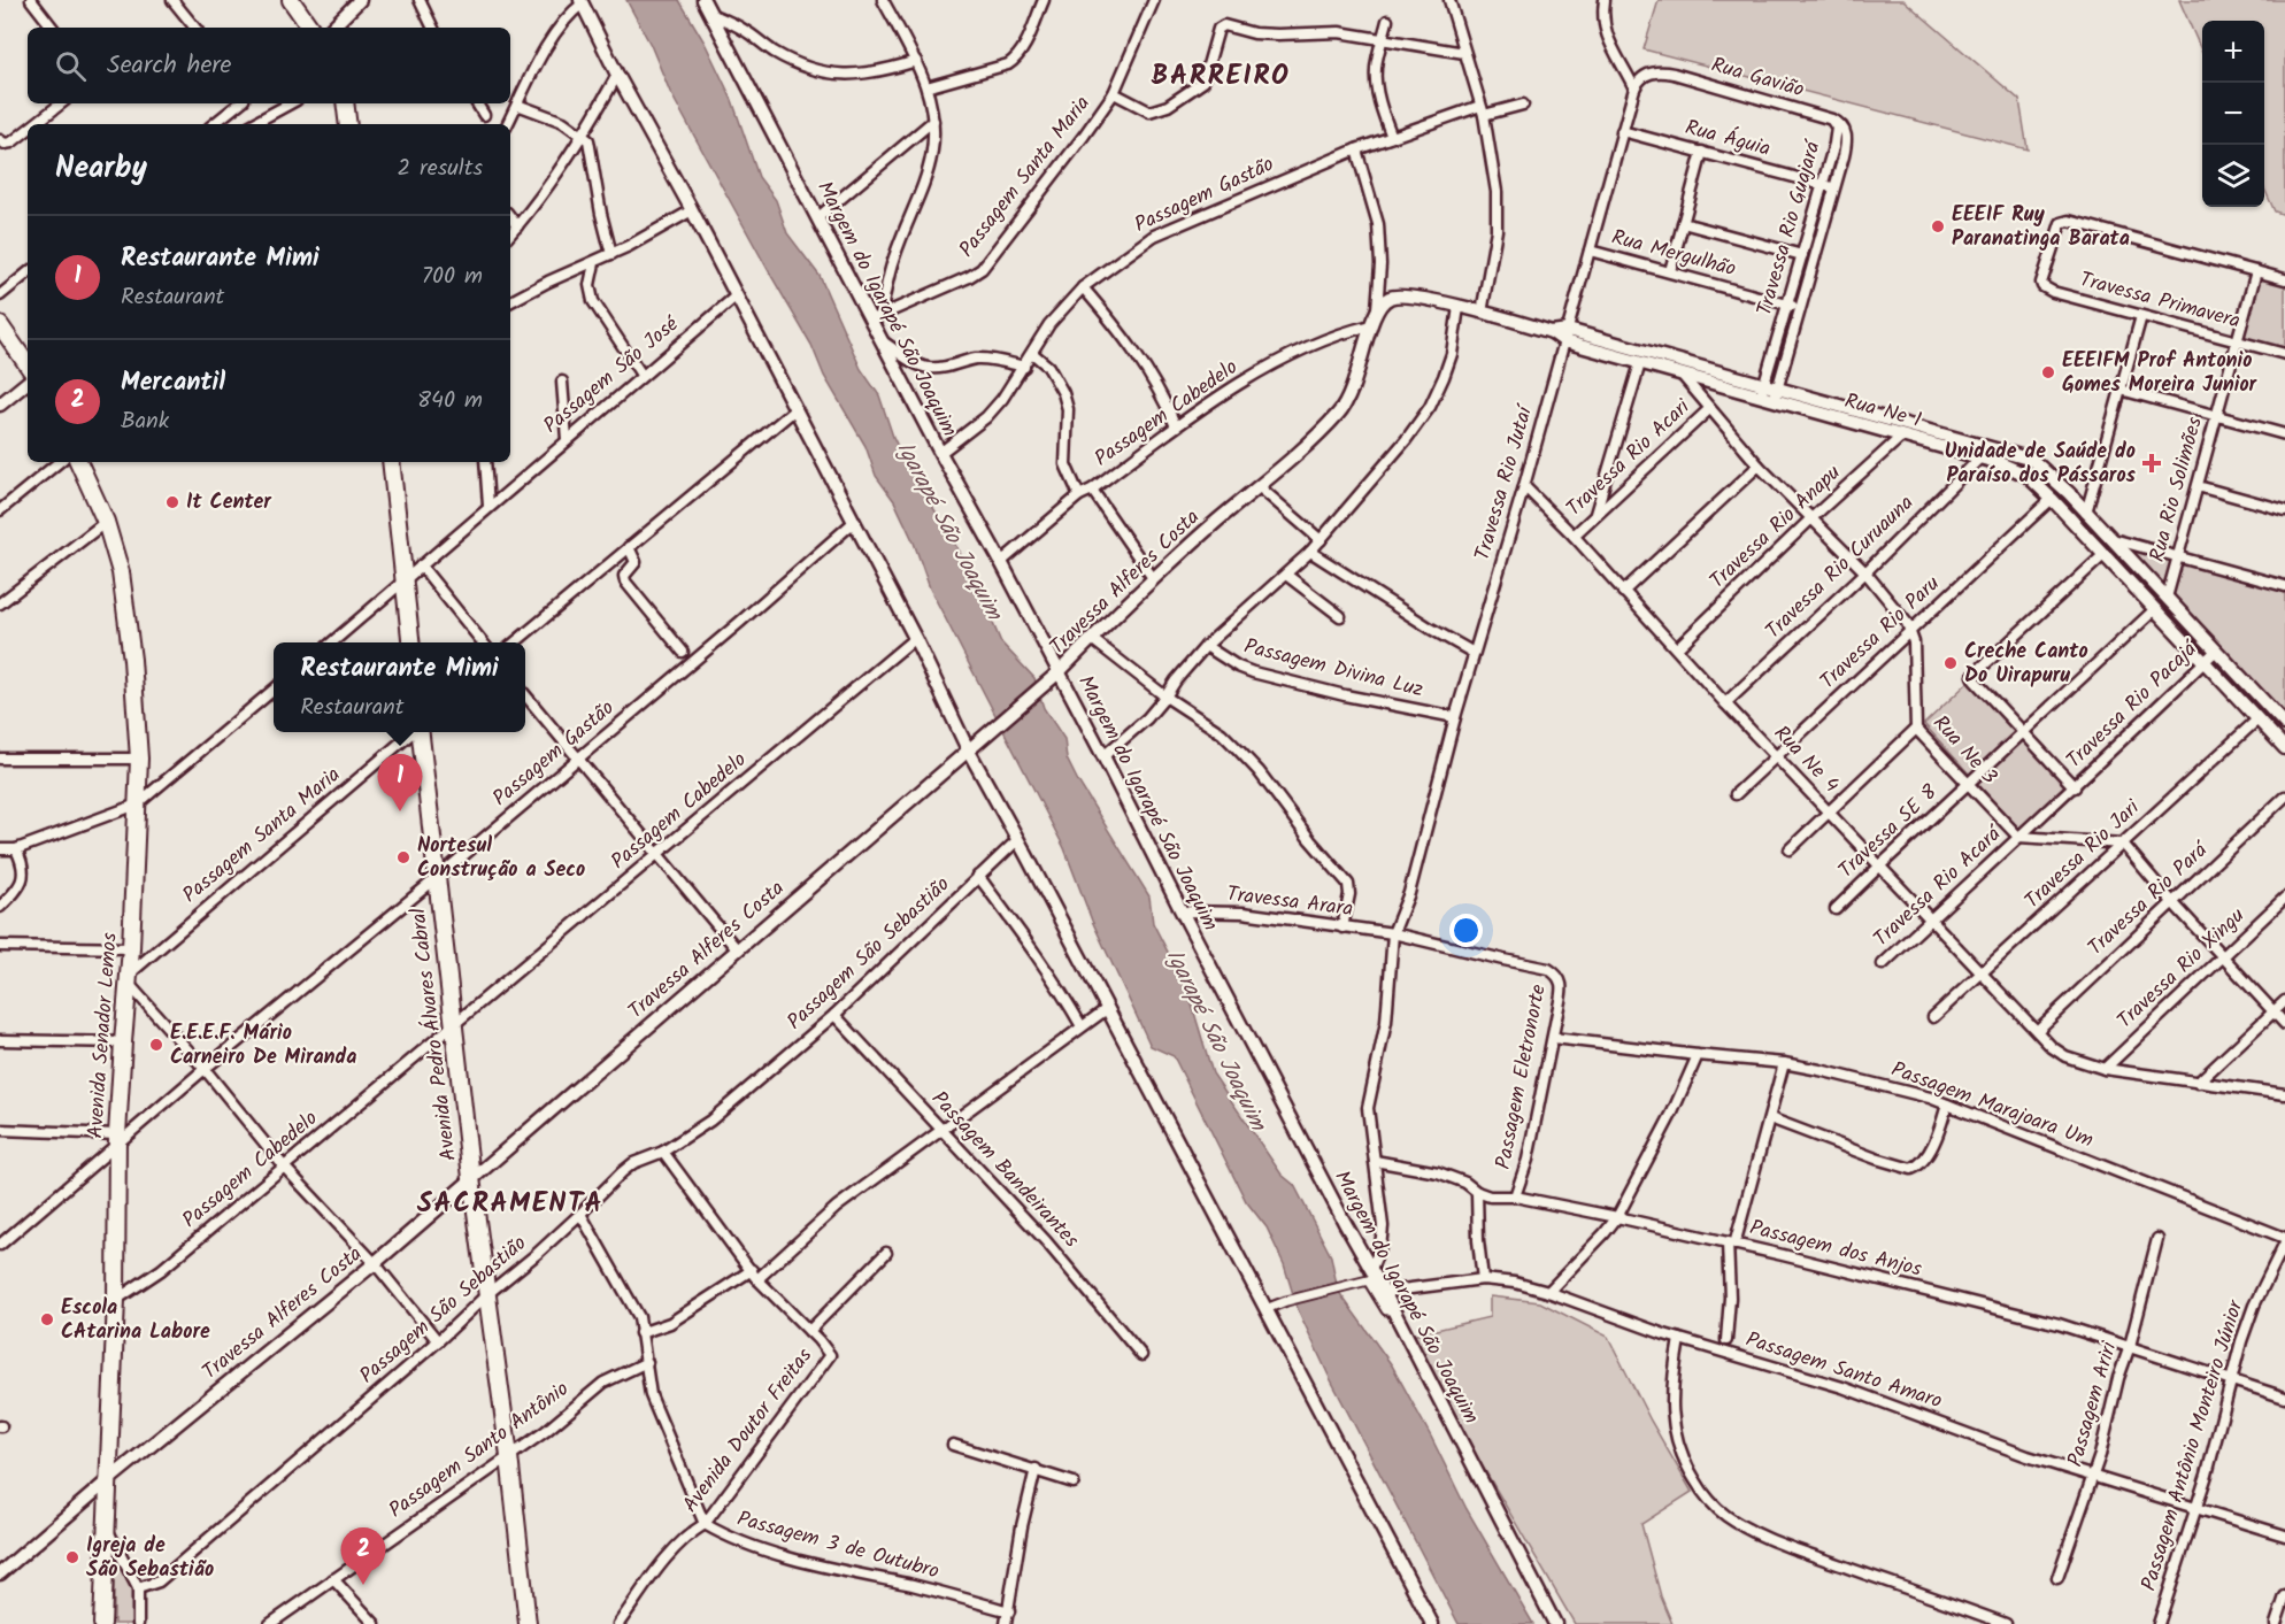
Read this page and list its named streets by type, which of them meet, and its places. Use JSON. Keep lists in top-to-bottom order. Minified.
{"streets":{"main road":["Avenida Pedro Álvares Cabral","Avenida Senador Lemos"],"street":["Rua Gavião","Rua Águia","Passagem Santa Maria","Passagem Gastão","Travessa Rio Guajará","Rua Mergulhão","Travessa Primavera","Margem do Igarapé São Joaquim","Passagem São José","Rua Ne 1","Passagem Cabedelo","Travessa Rio Acari","Travessa Rio Jutaí","Rua Rio Solimões","Travessa Rio Anapu","Travessa Rio Curuauna","Travessa Alferes Costa","Travessa Rio Paru","Passagem Divina Luz","Travessa Rio Pacajá","Rua Ne 3","Rua Ne 4","Travessa SE 8","Travessa Rio Jari","Travessa Rio Acará","Travessa Rio Pará","Travessa Arara","Passagem São Sebastião","Travessa Rio Xingu","Passagem Eletronorte","Passagem Marajoara Um","Passagem Bandeirantes","Passagem dos Anjos","Passagem Santo Amaro","Passagem Ariri","Avenida Doutor Freitas","Passagem Antônio Monteiro Júnior","Passagem Santo Antônio","Passagem 3 de Outubro"]},"crossings":[["Rua Gavião","Travessa Rio Guajará"],["Rua Gavião","Travessa Rio Jutaí"],["Rua Águia","Travessa Rio Guajará"],["Rua Águia","Travessa Rio Jutaí"],["Passagem Santa Maria","Margem do Igarapé São Joaquim"],["Passagem Santa Maria","Avenida Senador Lemos"],["Passagem Gastão","Margem do Igarapé São Joaquim"],["Passagem Gastão","Avenida Pedro Álvares Cabral"],["Passagem Gastão","Avenida Senador Lemos"],["Travessa Rio Guajará","Rua Mergulhão"],["Travessa Rio Guajará","Rua Ne 1"],["Rua Mergulhão","Travessa Rio Jutaí"],["Travessa Primavera","Rua Rio Solimões"],["Margem do Igarapé São Joaquim","Passagem Cabedelo"],["Margem do Igarapé São Joaquim","Travessa Rio Jutaí"],["Margem do Igarapé São Joaquim","Travessa Alferes Costa"],["Margem do Igarapé São Joaquim","Travessa Arara"],["Margem do Igarapé São Joaquim","Passagem Santo Amaro"],["Rua Ne 1","Travessa Rio Jutaí"],["Rua Ne 1","Rua Rio Solimões"],["Rua Ne 1","Travessa Rio Anapu"],["Rua Ne 1","Travessa Rio Curuauna"],["Rua Ne 1","Travessa Rio Paru"],["Rua Ne 1","Travessa Rio Pacajá"],["Rua Ne 1","Travessa SE 8"],["Rua Ne 1","Travessa Rio Jari"],["Passagem Cabedelo","Travessa Alferes Costa"],["Passagem Cabedelo","Avenida Pedro Álvares Cabral"],["Passagem Cabedelo","Avenida Senador Lemos"],["Travessa Rio Acari","Rua Ne 4"],["Travessa Rio Jutaí","Passagem Divina Luz"],["Travessa Rio Jutaí","Rua Ne 4"],["Travessa Rio Jutaí","Travessa Arara"],["Travessa Rio Jutaí","Passagem dos Anjos"],["Travessa Rio Anapu","Rua Ne 4"],["Travessa Rio Curuauna","Rua Ne 4"],["Travessa Alferes Costa","Avenida Pedro Álvares Cabral"],["Travessa Alferes Costa","Avenida Senador Lemos"],["Travessa Rio Paru","Rua Ne 3"],["Travessa Rio Paru","Rua Ne 4"],["Travessa Rio Pacajá","Rua Ne 3"],["Travessa Rio Pacajá","Travessa Rio Acará"],["Rua Ne 3","Travessa SE 8"],["Rua Ne 3","Travessa Rio Acará"],["Rua Ne 4","Travessa SE 8"],["Rua Ne 4","Travessa Rio Jari"],["Rua Ne 4","Travessa Rio Acará"],["Rua Ne 4","Travessa Rio Pará"],["Rua Ne 4","Travessa Rio Xingu"],["Travessa Arara","Passagem Eletronorte"],["Passagem São Sebastião","Avenida Pedro Álvares Cabral"],["Passagem São Sebastião","Passagem Bandeirantes"],["Passagem São Sebastião","Passagem 3 de Outubro"],["Avenida Pedro Álvares Cabral","Passagem Santo Antônio"],["Passagem Eletronorte","Passagem Marajoara Um"],["Passagem Eletronorte","Passagem dos Anjos"],["Passagem Marajoara Um","Passagem Antônio Monteiro Júnior"],["Passagem dos Anjos","Passagem Ariri"],["Passagem dos Anjos","Passagem Antônio Monteiro Júnior"],["Passagem Santo Amaro","Passagem Ariri"],["Passagem Santo Amaro","Passagem Antônio Monteiro Júnior"],["Avenida Doutor Freitas","Passagem 3 de Outubro"],["Passagem Santo Antônio","Passagem 3 de Outubro"]],"districts":["BARREIRO","SACRAMENTA"],"water":["Igarapé São Joaquim"],"places":{"other":["EEEIF Ruy Paranatinga Barata","EEEIFM Prof Antonio Gomes Moreira Junior","It Center","Creche Canto Do Uirapuru","Nortesul Construção a Seco","E.E.E.F. Mário Carneiro De Miranda","Escola CAtarina Labore","Igreja de São Sebastião"],"health":["Unidade de Saúde do Paraíso dos Pássaros"]},"page":{"map_buttons":["+","−"],"search":"Search here","heading":["Nearby","2 results"],"list":[{"mark":"1","name":"Restaurante Mimi","note":"Restaurant","value":"700 m"},{"mark":"2","name":"Mercantil","note":"Bank","value":"840 m"}],"popup":["Restaurante Mimi","Restaurant"],"pins":["1","2"]}}
